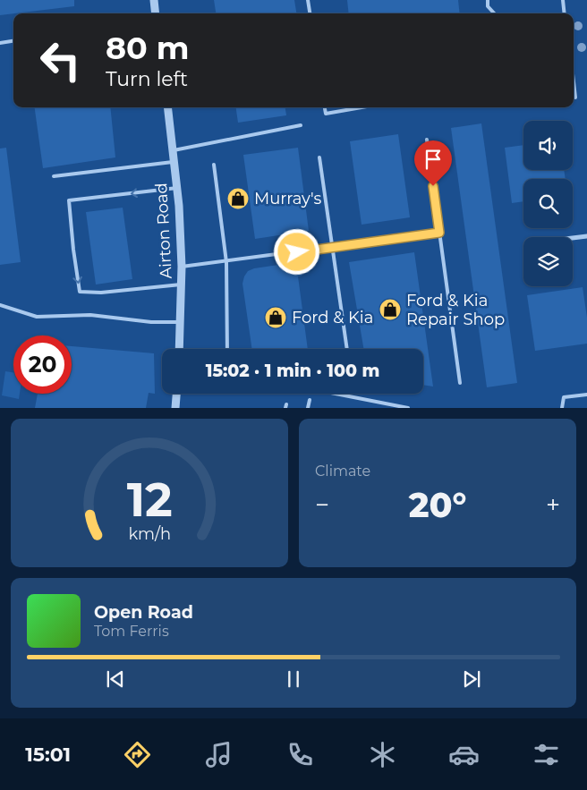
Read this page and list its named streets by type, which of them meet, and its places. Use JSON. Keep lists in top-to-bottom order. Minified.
{"streets":{"street":["Airton Road"]},"places":{"shop":["Murray's","Ford & Kia Repair Shop","Ford & Kia"]},"page":{"turn":["80 m","Turn left"],"limit":"20","trip":"15:02 · 1 min · 100 m","tile":"Climate","heat":["−","20°","+"],"song":["Open Road","Tom Ferris"],"tabs":"15:01","gauge":["12","km/h"]}}
